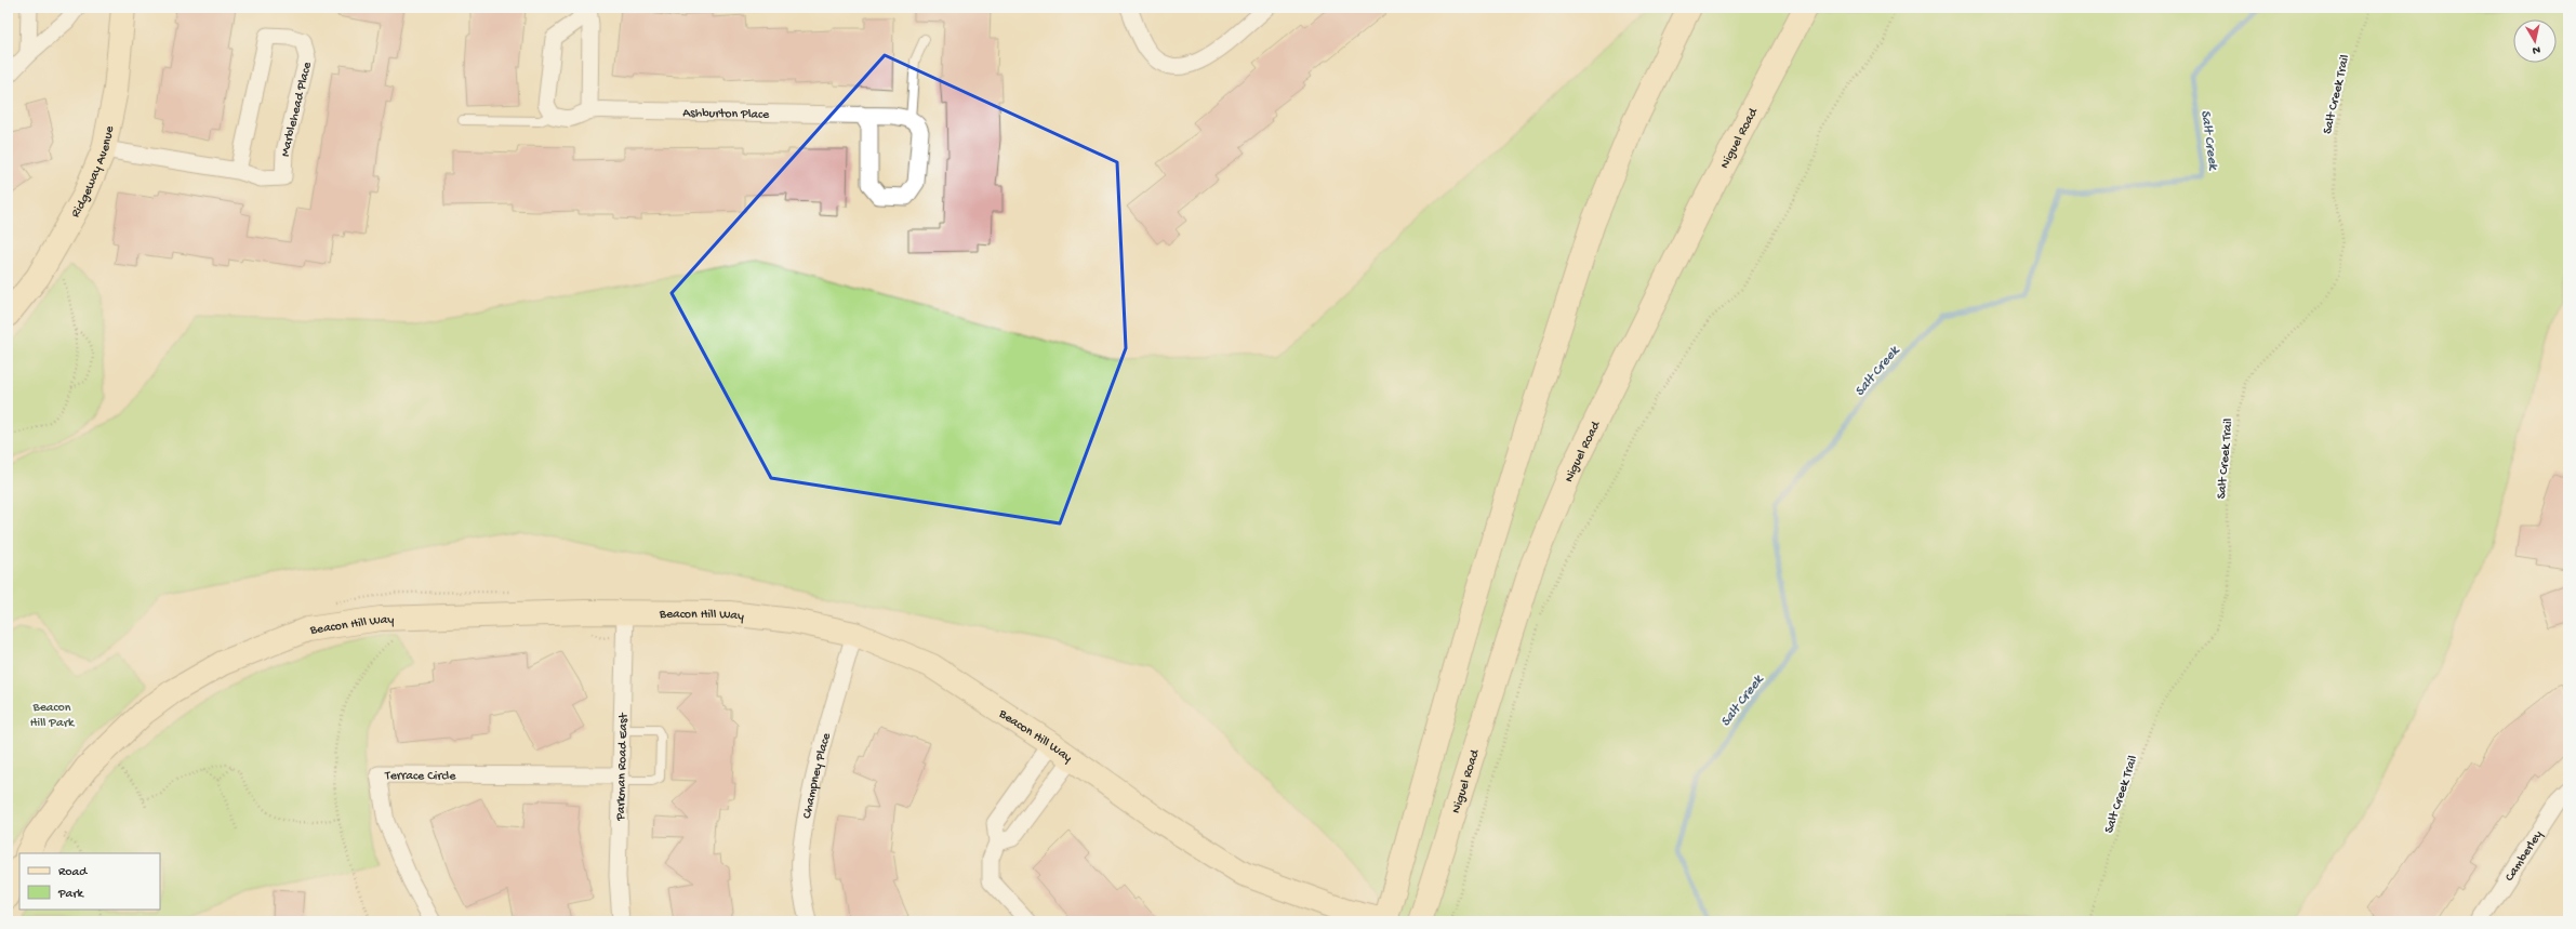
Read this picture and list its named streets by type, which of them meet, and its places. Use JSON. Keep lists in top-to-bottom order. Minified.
{"streets":{"main road":["Niguel Road","Ridgeway Avenue","Beacon Hill Way"],"street":["Marblehead Place","Ashburton Place","Parkman Road East","Terrace Circle","Champney Place","Camberley"],"path":["Salt Creek Trail"]},"crossings":[["Marblehead Place","Ridgeway Avenue"],["Beacon Hill Way","Parkman Road East"],["Beacon Hill Way","Champney Place"],["Parkman Road East","Terrace Circle"]],"water":["Salt Creek"],"parks":["Beacon Hill Park"],"legend":["Road","Park"],"north":"bottom"}
